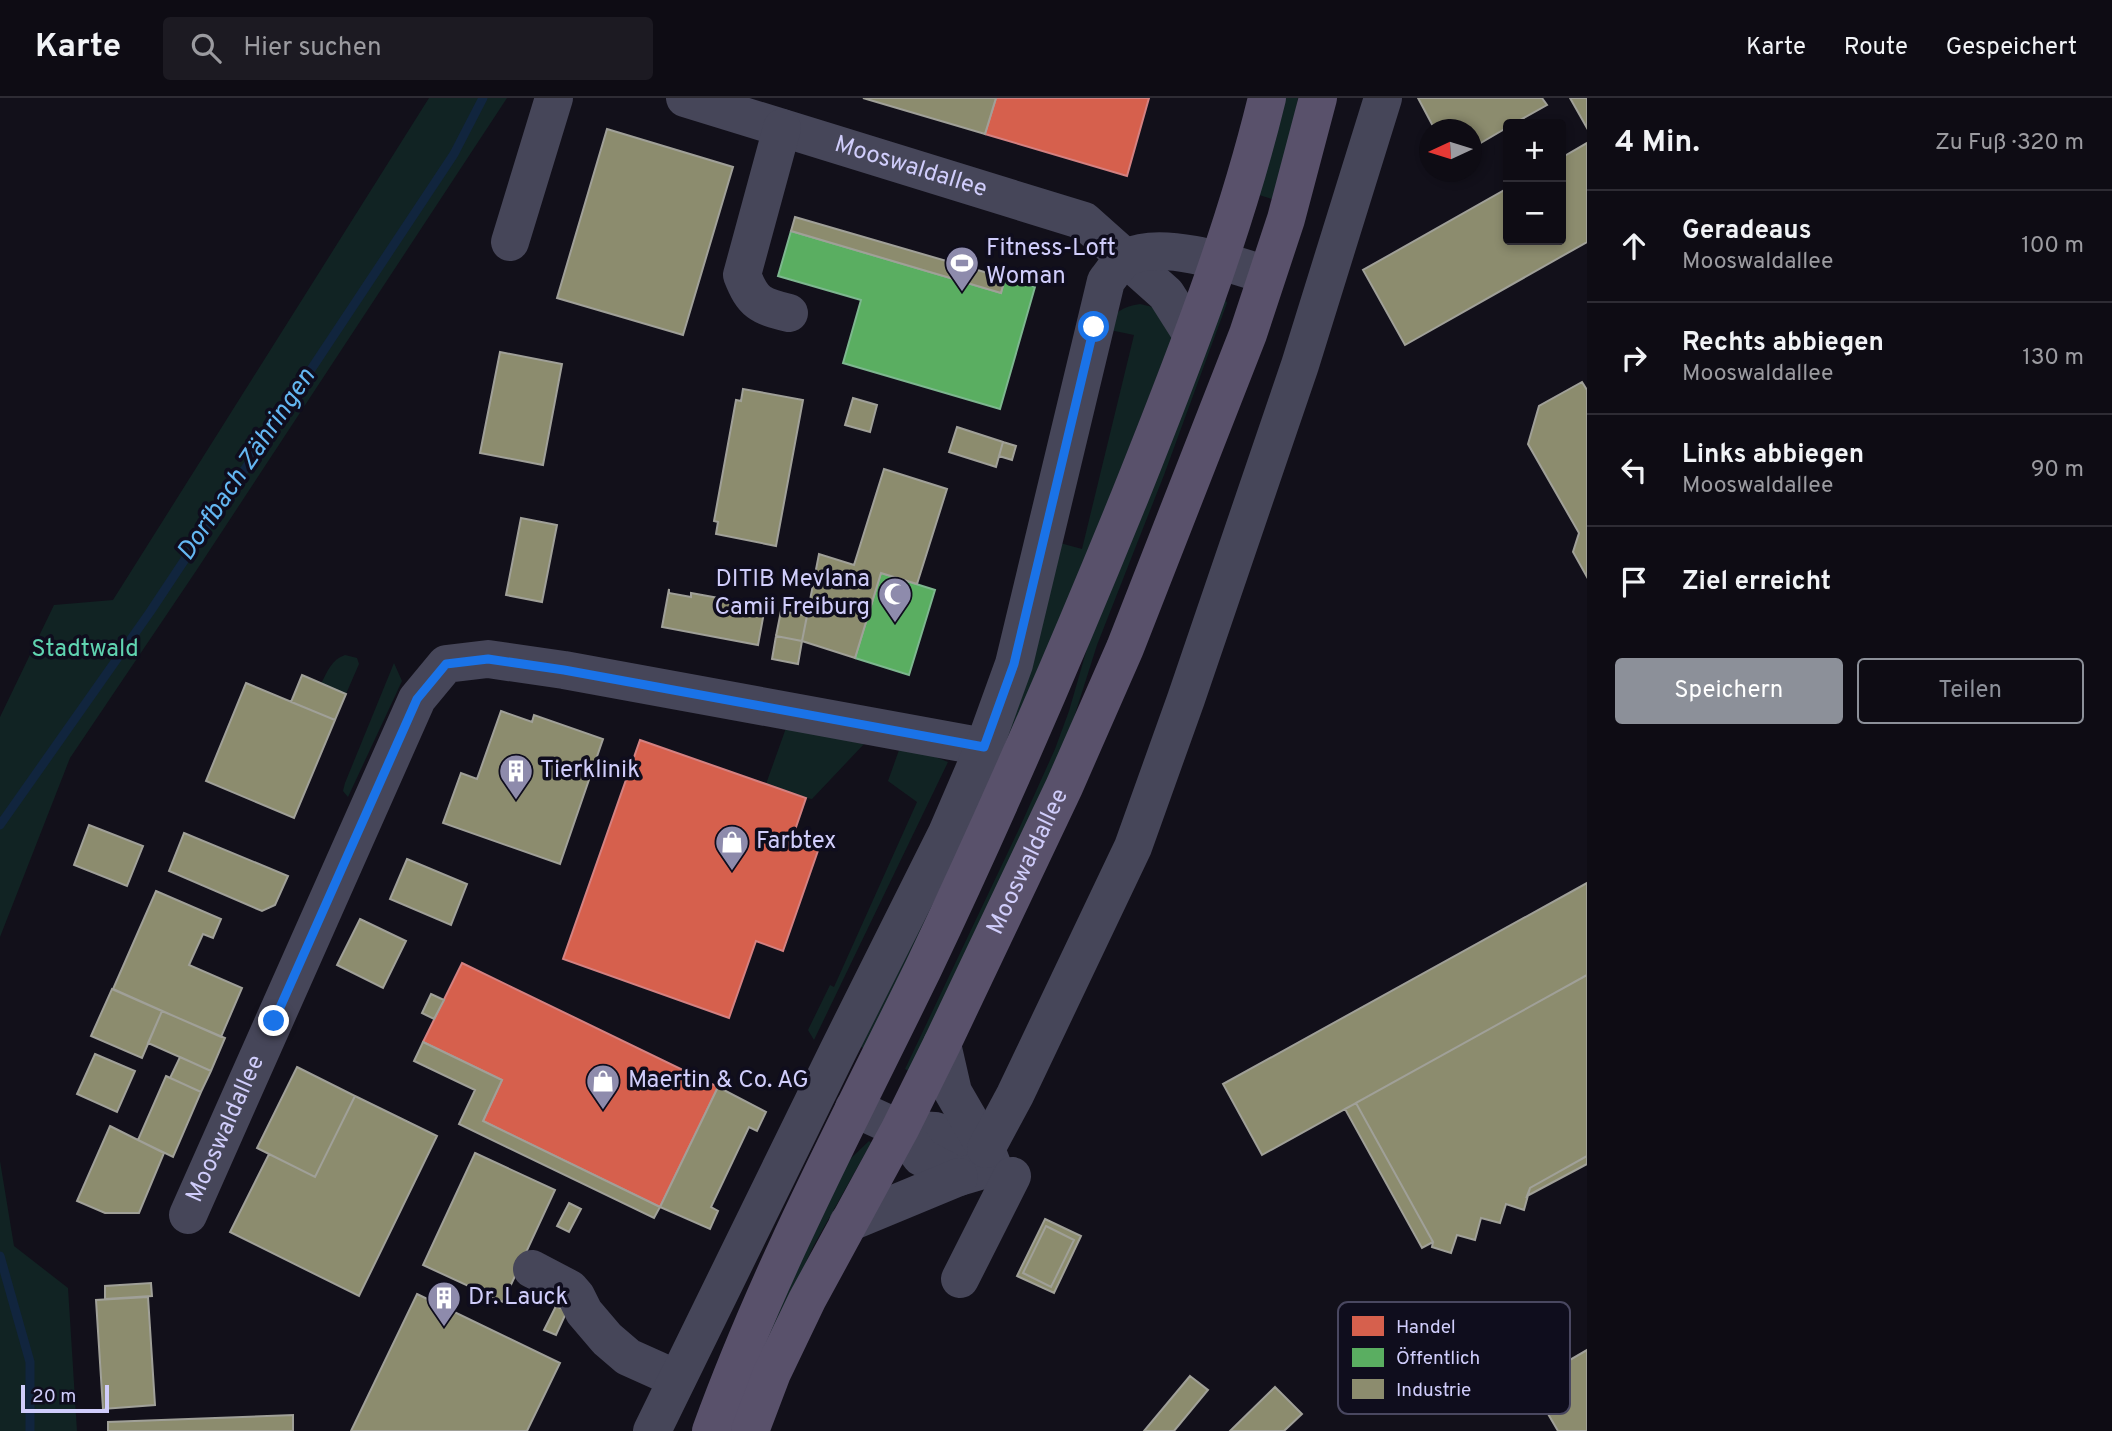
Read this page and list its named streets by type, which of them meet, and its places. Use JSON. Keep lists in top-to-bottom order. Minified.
{"streets":{"main road":["Mooswaldallee"]},"water":["Dorfbach Zähringen"],"parks":["Stadtwald"],"places":{"sports":["Fitness-Loft Woman"],"mosque":["DITIB Mevlana Camii Freiburg"],"building":["Tierklinik","Dr. Lauck"],"shop":["Farbtex","Maertin & Co. AG"]},"legend":["Handel","Öffentlich","Industrie"],"scale_bar":"20 m","north":"left","page":{"header":"Karte","search":"Hier suchen","nav":["Karte","Route","Gespeichert"],"heading":["4 Min.","Zu Fuß · 320 m"],"map_buttons":["+","−"],"list":[["Geradeaus","Mooswaldallee","100 m"],["Rechts abbiegen","Mooswaldallee","130 m"],["Links abbiegen","Mooswaldallee","90 m"],"Ziel erreicht"],"buttons":["Speichern","Teilen"],"scale":"20 m"}}
